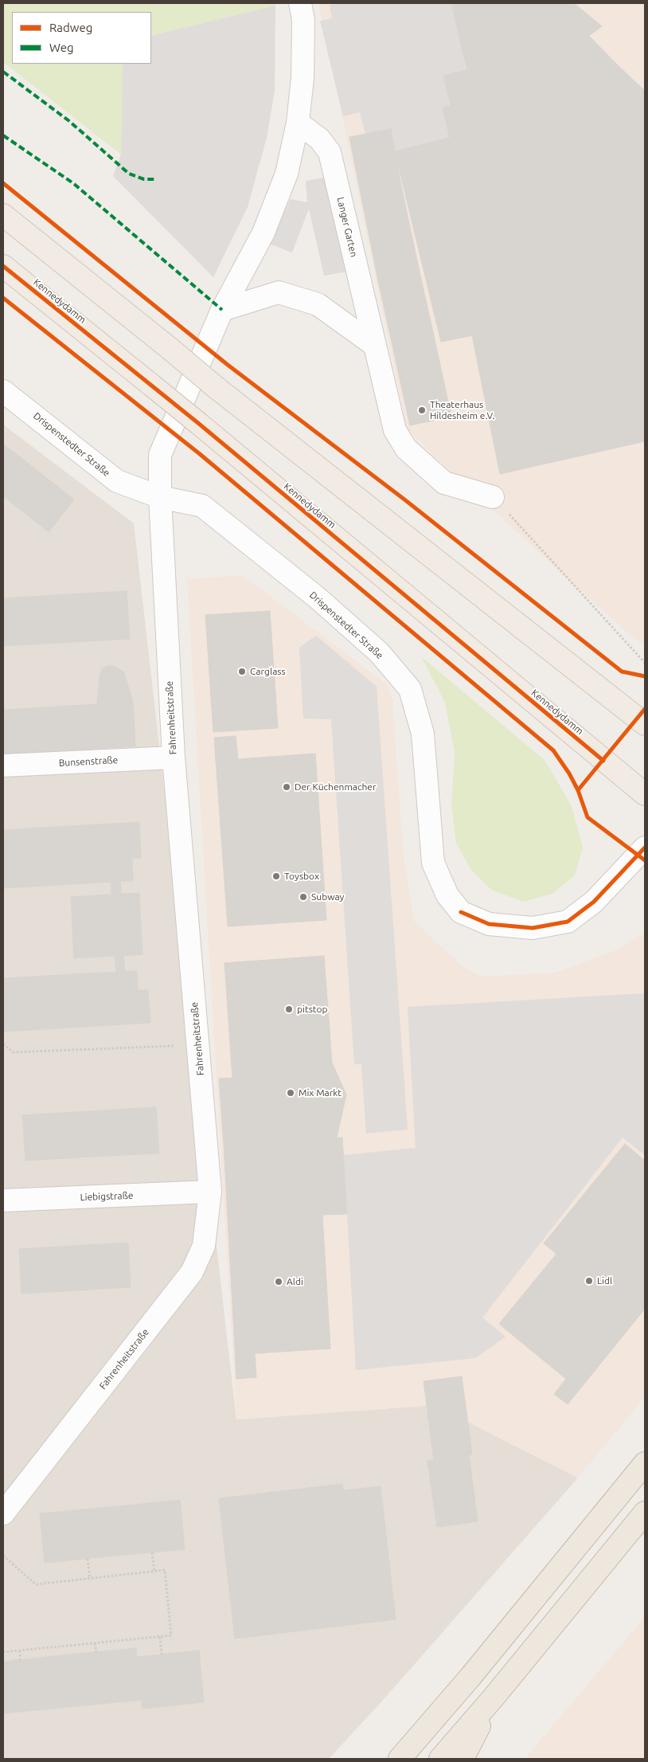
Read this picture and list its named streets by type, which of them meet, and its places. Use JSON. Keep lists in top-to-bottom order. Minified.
{"streets":{"main road":["Kennedydamm"],"street":["Langer Garten","Drispenstedter Straße","Fahrenheitstraße","Bunsenstraße","Liebigstraße"]},"crossings":[["Drispenstedter Straße","Fahrenheitstraße"],["Fahrenheitstraße","Bunsenstraße"],["Fahrenheitstraße","Liebigstraße"]],"places":["Theaterhaus Hildesheim e.V.","Carglass","Der Küchenmacher","Toysbox","Subway","pitstop","Mix Markt","Lidl","Aldi"],"legend":["Radweg","Weg"]}
